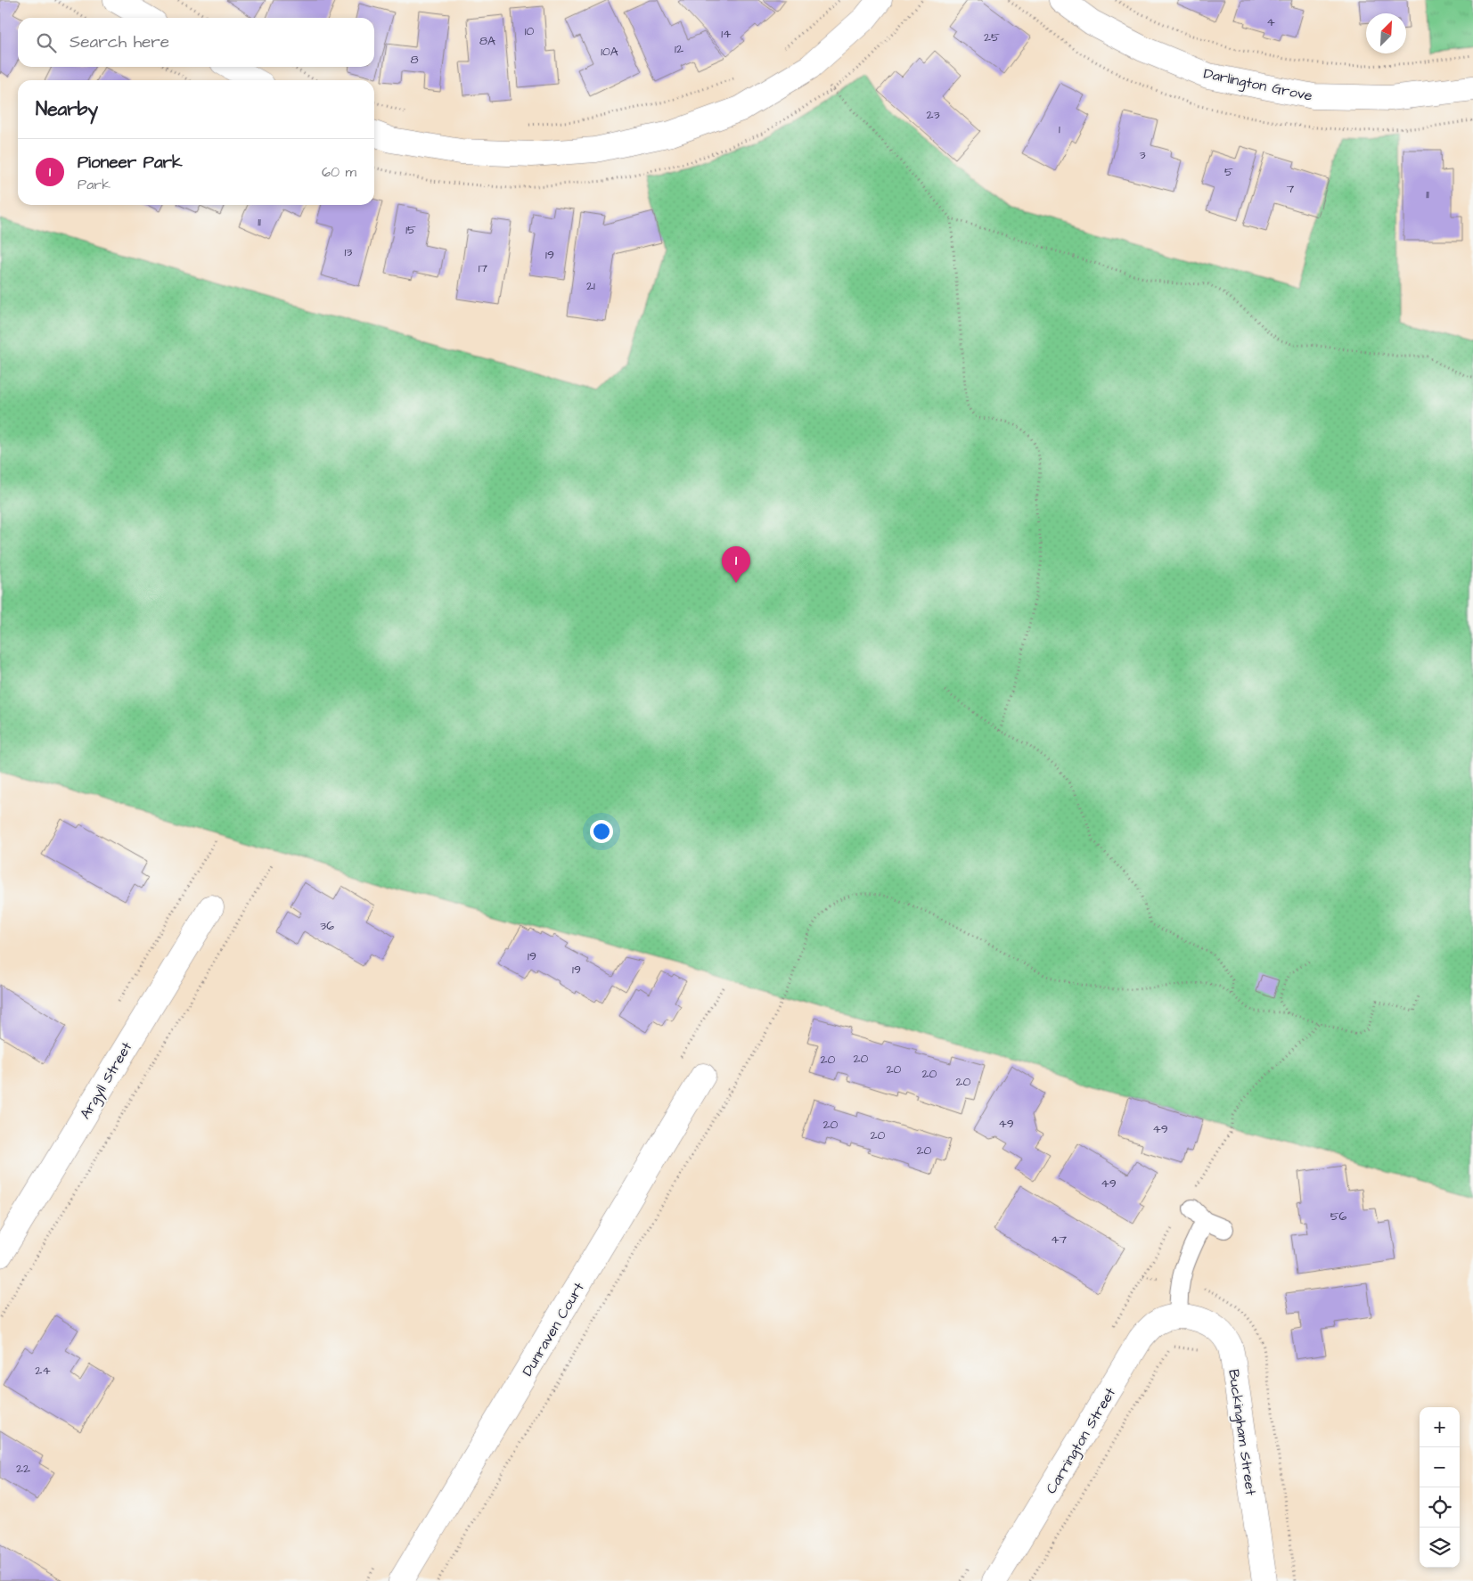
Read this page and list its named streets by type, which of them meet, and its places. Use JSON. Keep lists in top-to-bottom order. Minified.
{"streets":{"street":["Darlington Grove","Argyll Street","Dunraven Court","Buckingham Street","Carrington Street"]},"crossings":[["Buckingham Street","Carrington Street"]],"house_numbers":["4","10","14","25","8A","12","10A","8","23","1","3","5","7","11","11","15","13","19","17","21","36","19","19","20","20","20","20","20","49","20","49","20","20","49","56","47","24","22"],"north":"top right","page":{"search":"Search here","heading":"Nearby","list":[{"mark":"1","name":"Pioneer Park","note":"Park","value":"60 m"}],"pins":"1","map_buttons":["+","−"]}}
